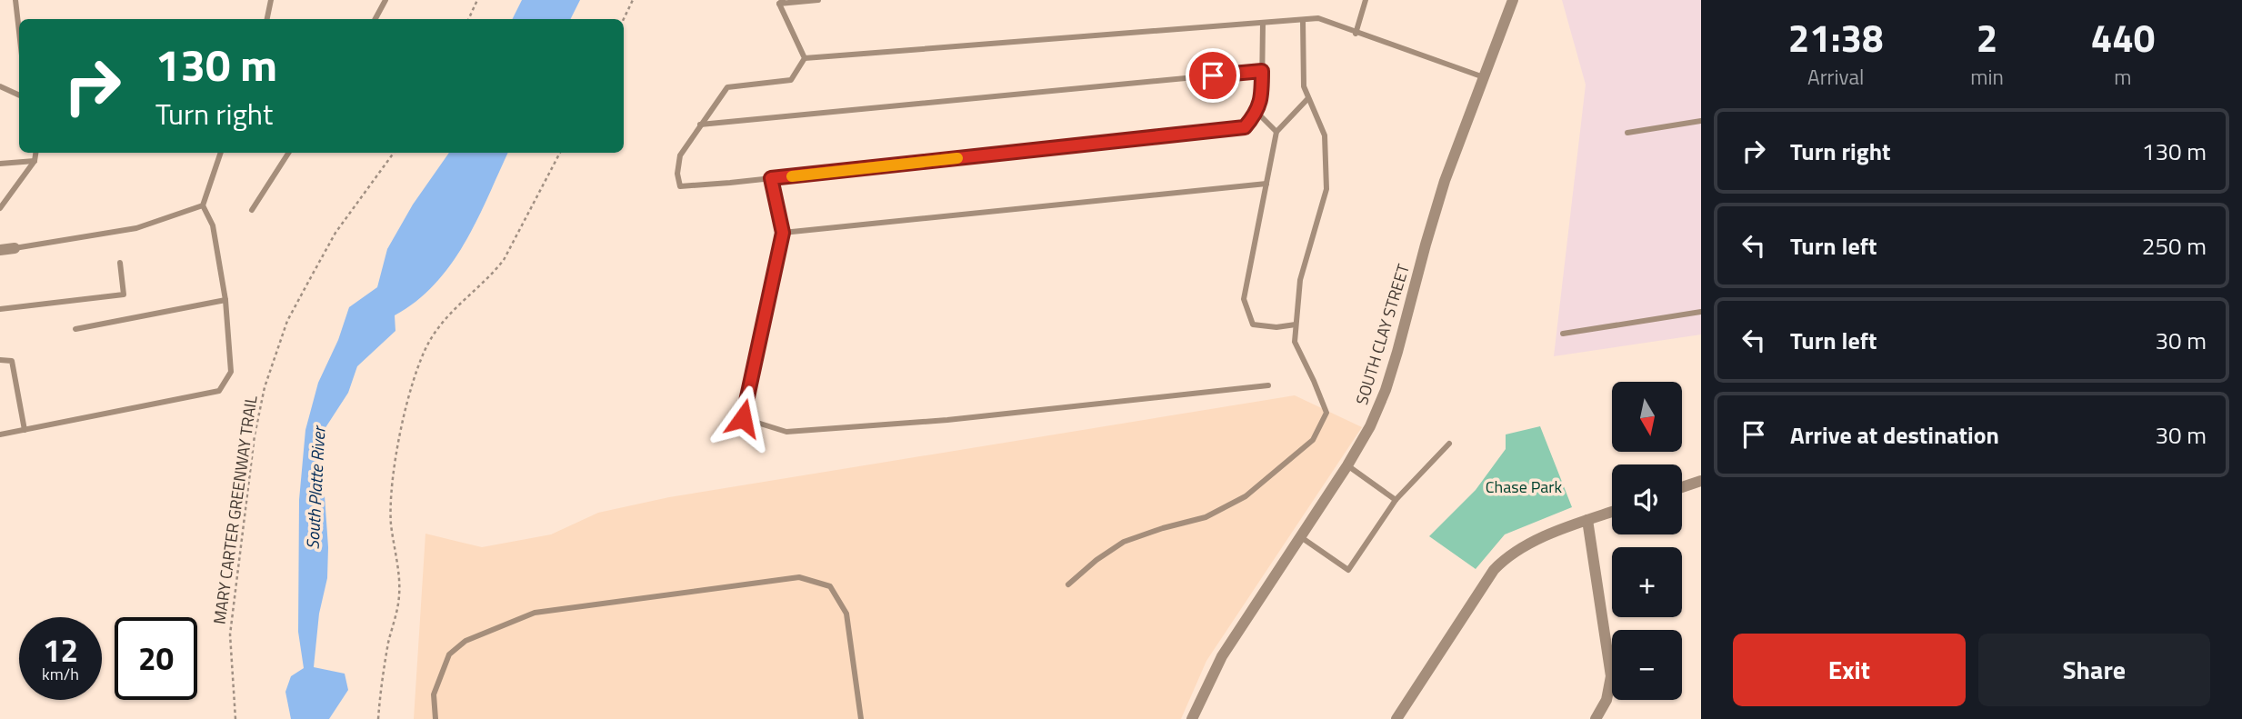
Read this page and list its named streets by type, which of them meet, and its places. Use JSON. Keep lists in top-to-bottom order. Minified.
{"streets":{"street":["SOUTH CLAY STREET"],"path":["MARY CARTER GREENWAY TRAIL"]},"water":["South Platte River"],"parks":["Chase Park"],"north":"bottom","page":{"eta":["21:38","Arrival","2","min","440","m"],"turn":["130 m","Turn right"],"list":[{"name":"Turn right","value":"130 m"},{"name":"Turn left","value":"250 m"},{"name":"Turn left","value":"30 m"},{"name":"Arrive at destination","value":"30 m"}],"map_buttons":["+","−"],"speed":"12 km/h","limit":"20","buttons":["Exit","Share"]}}
